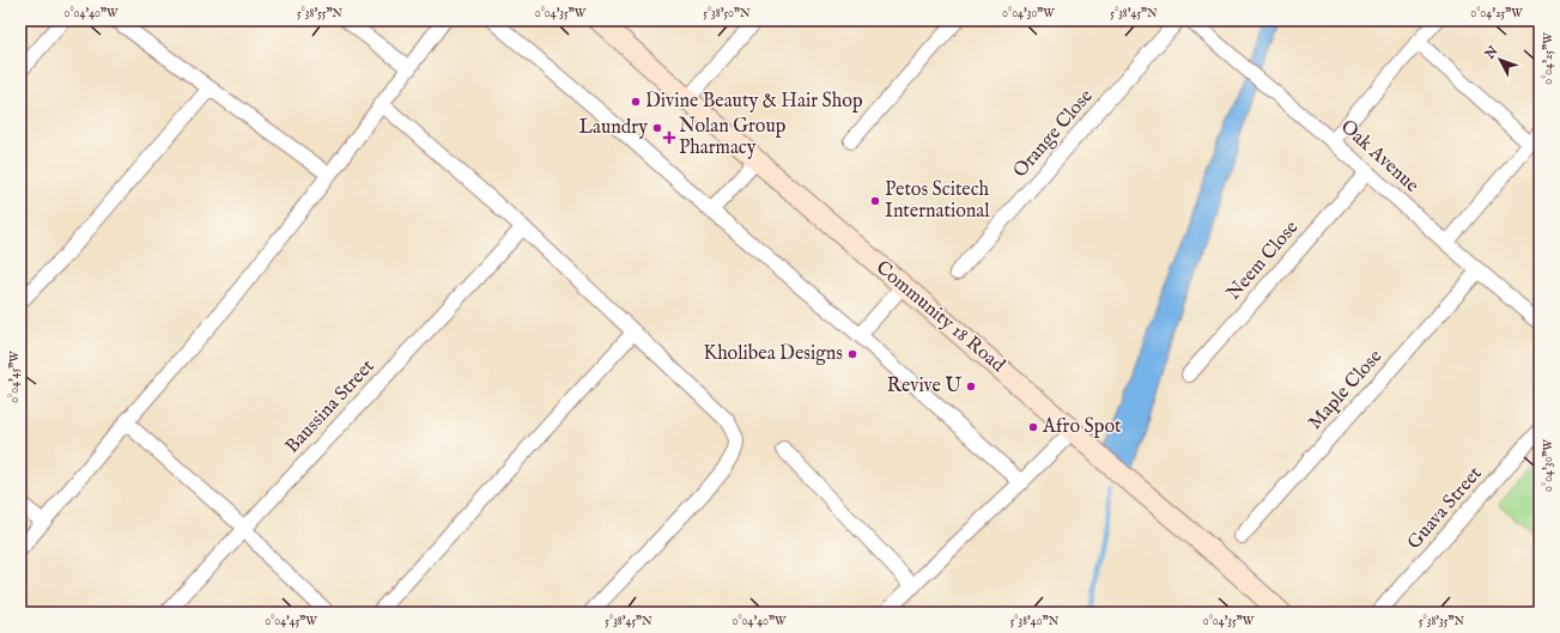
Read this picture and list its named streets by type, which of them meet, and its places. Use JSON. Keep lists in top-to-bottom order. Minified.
{"streets":{"main road":["Community 18 Road"],"street":["Orange Close","Oak Avenue","Neem Close","Maple Close","Baussina Street","Guava Street"]},"crossings":[["Oak Avenue","Neem Close"],["Oak Avenue","Maple Close"]],"places":{"other":["Divine Beauty & Hair Shop","Laundry","Petos Scitech International","Kholibea Designs","Revive U","Afro Spot"],"health":["Nolan Group Pharmacy"]},"north":"top left","coordinates":["0°04'40\"W","5°38'55\"N","0°04'35\"W","5°38'50\"N","0°04'30\"W","5°38'45\"N","0°04'25\"W","0°04'45\"W","5°38'40\"N","5°38'35\"N"]}
